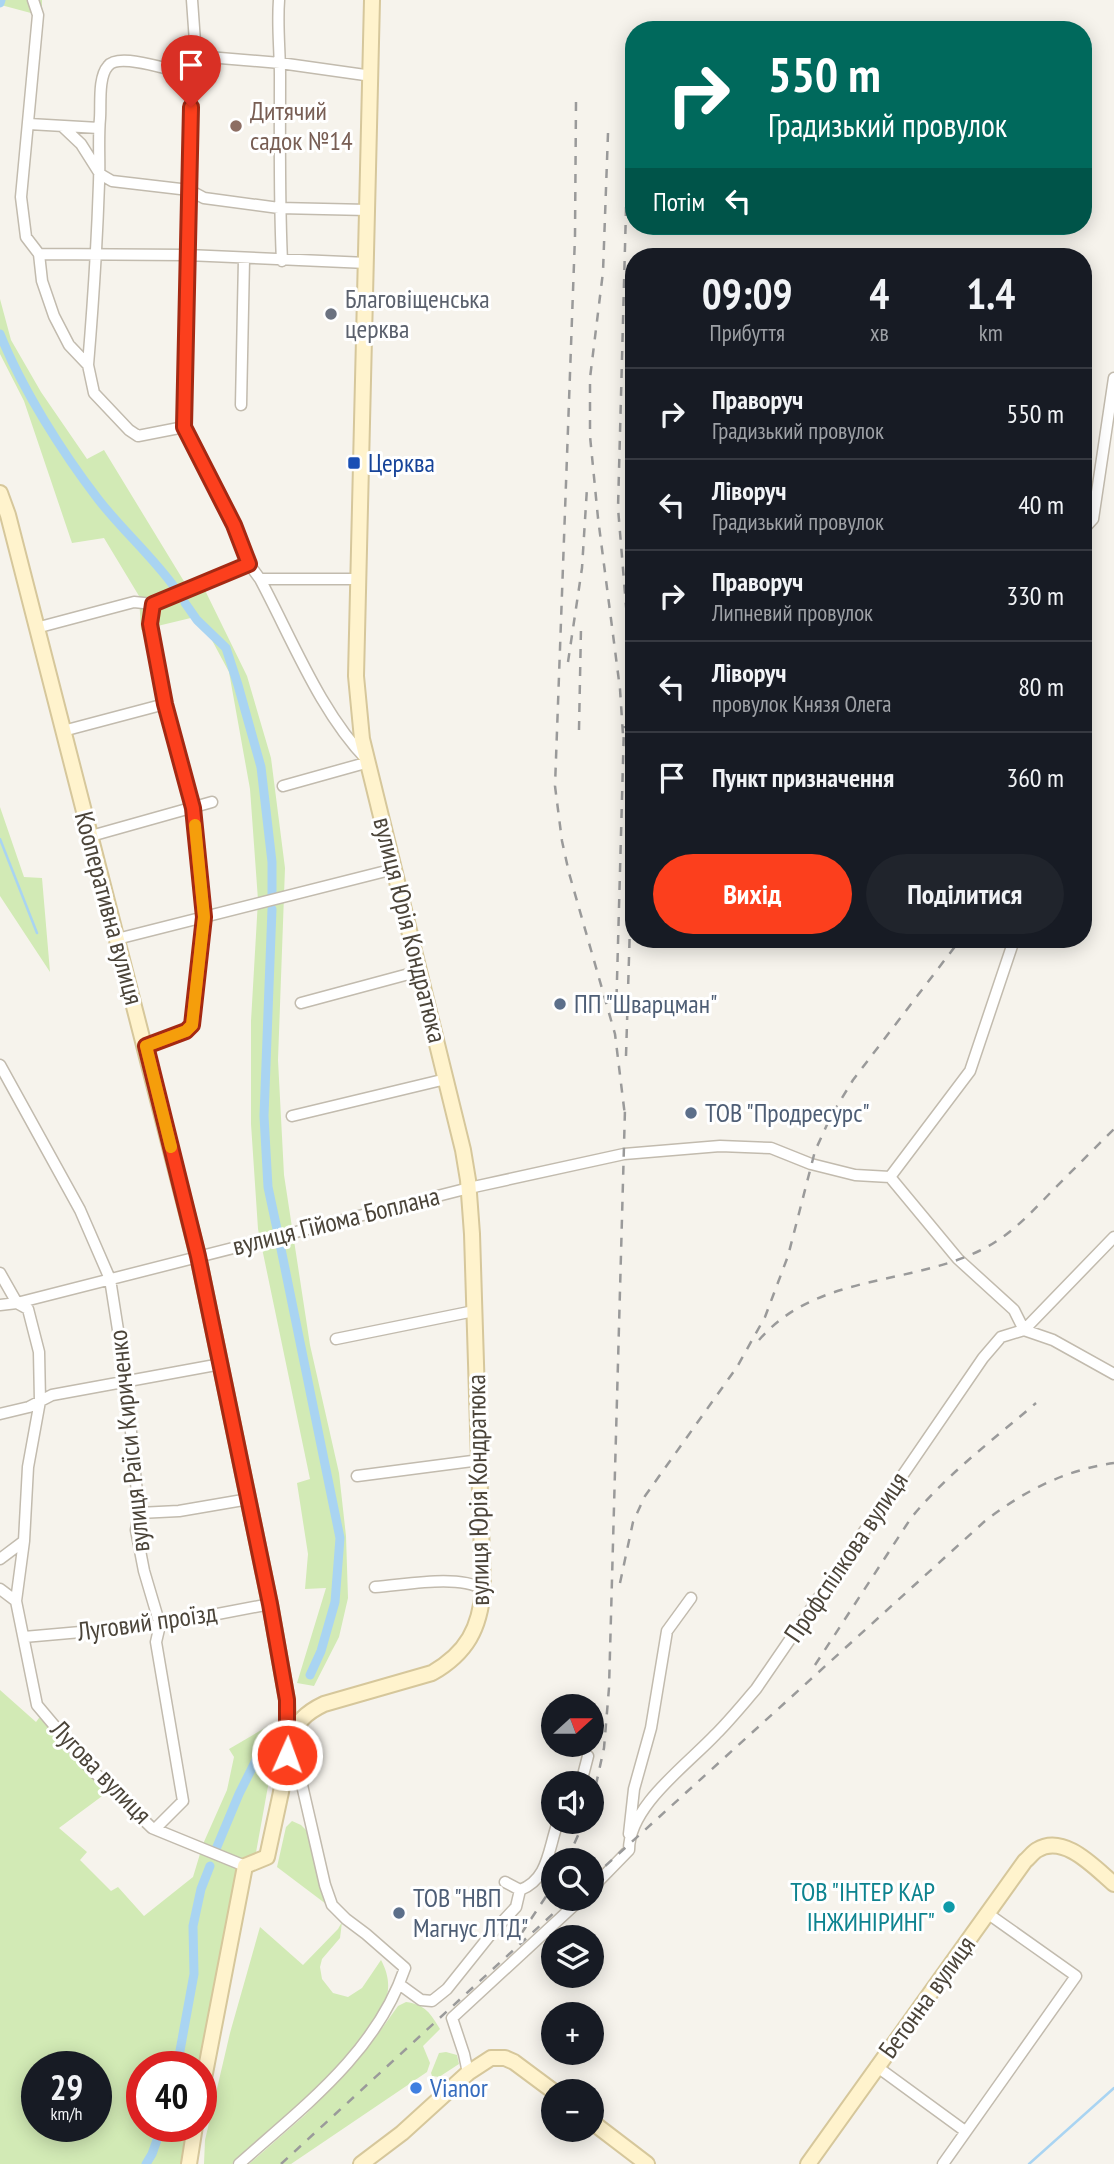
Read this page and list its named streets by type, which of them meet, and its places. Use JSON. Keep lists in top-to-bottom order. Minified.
{"streets":{"street":["Кооперативна вулиця","вулиця Юрія Кондратюка","вулиця Гійома Боплана","вулиця Раїси Кириченко","Профспілкова вулиця","Луговий проїзд","Лугова вулиця","Бетонна вулиця"]},"crossings":[["Кооперативна вулиця","вулиця Гійома Боплана"],["Кооперативна вулиця","Луговий проїзд"],["Кооперативна вулиця","Лугова вулиця"],["вулиця Юрія Кондратюка","вулиця Гійома Боплана"],["вулиця Гійома Боплана","вулиця Раїси Кириченко"],["вулиця Раїси Кириченко","Луговий проїзд"],["вулиця Раїси Кириченко","Лугова вулиця"],["Луговий проїзд","Лугова вулиця"]],"places":{"other":["Дитячий садок №14","Благовіщенська церква","ПП \"Шварцман\"","ТОВ \"Продресурс\"","ТОВ \"ІНТЕР КАР ІНЖИНІРИНГ\"","ТОВ \"НВП Магнус ЛТД\"","Vianor"],"transit":["Церква"]},"north":"right","page":{"turn":["550 m","Градизький провулок"],"then":"Потім","eta":["09:09","Прибуття","4","хв","1.4","km"],"list":[{"name":"Праворуч","note":"Градизький провулок","value":"550 m"},{"name":"Ліворуч","note":"Градизький провулок","value":"40 m"},{"name":"Праворуч","note":"Липневий провулок","value":"330 m"},{"name":"Ліворуч","note":"провулок Князя Олега","value":"80 m"},{"name":"Пункт призначення","value":"360 m"}],"buttons":["Вихід","Поділитися"],"map_buttons":["+","−"],"speed":"29 km/h","limit":"40"}}
